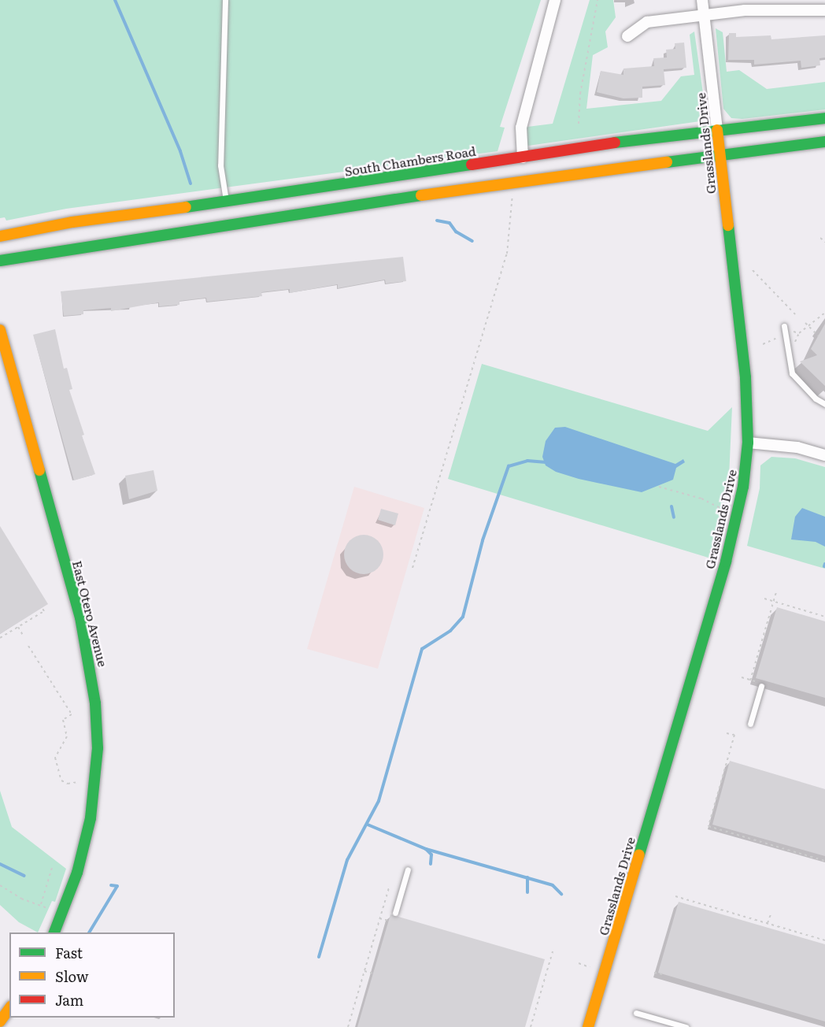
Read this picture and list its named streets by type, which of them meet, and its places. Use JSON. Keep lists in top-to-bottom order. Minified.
{"streets":{"main road":["Grasslands Drive","South Chambers Road","East Otero Avenue"]},"crossings":[["Grasslands Drive","South Chambers Road"]],"legend":["Fast","Slow","Jam"]}
